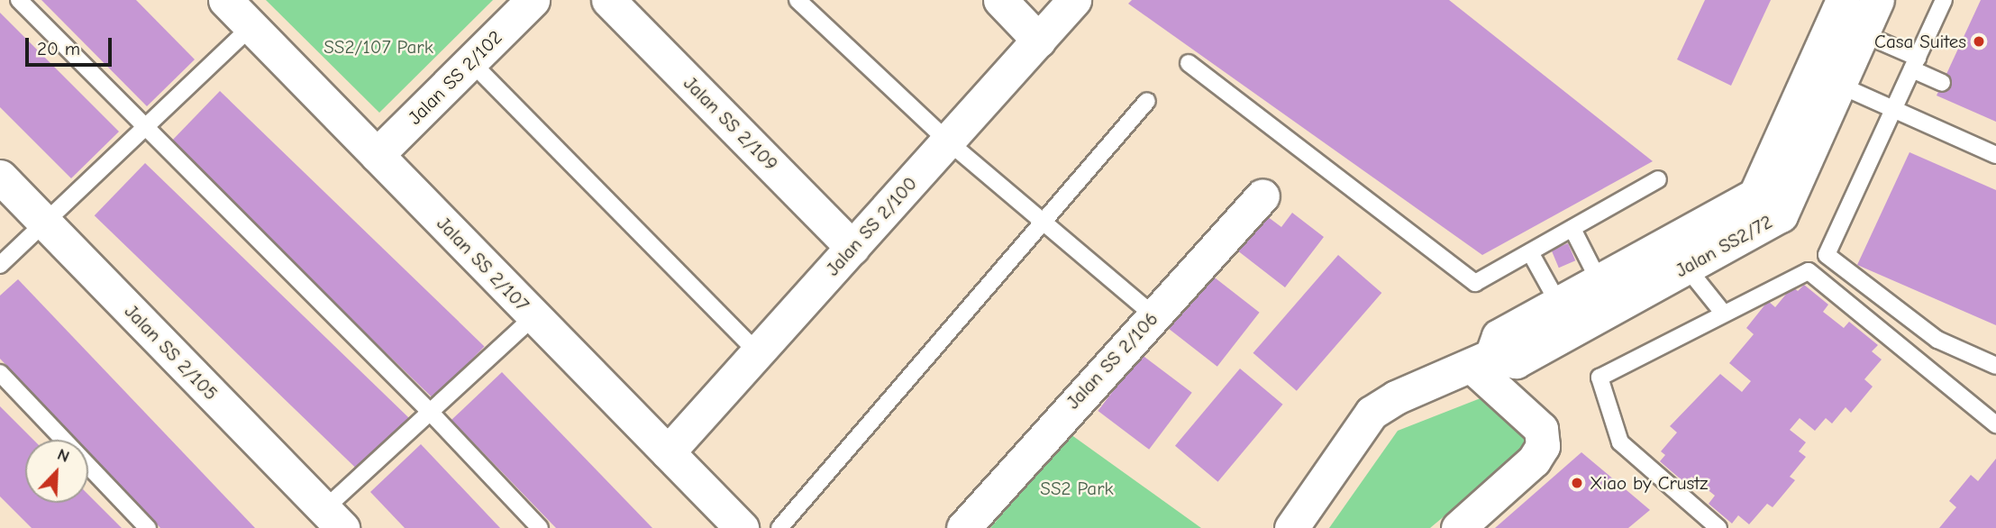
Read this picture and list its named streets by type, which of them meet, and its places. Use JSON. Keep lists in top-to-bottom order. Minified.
{"streets":{"street":["Jalan SS 2/102","Jalan SS 2/109","Jalan SS 2/100","Jalan SS2/72","Jalan SS 2/107","Jalan SS 2/105","Jalan SS 2/106"]},"crossings":[["Jalan SS 2/102","Jalan SS 2/107"],["Jalan SS 2/109","Jalan SS 2/100"],["Jalan SS 2/100","Jalan SS 2/107"]],"parks":["SS2/107 Park","SS2 Park"],"places":["Casa Suites","Xiao by Crustz"],"scale_bar":"20 m","north":"top right"}
